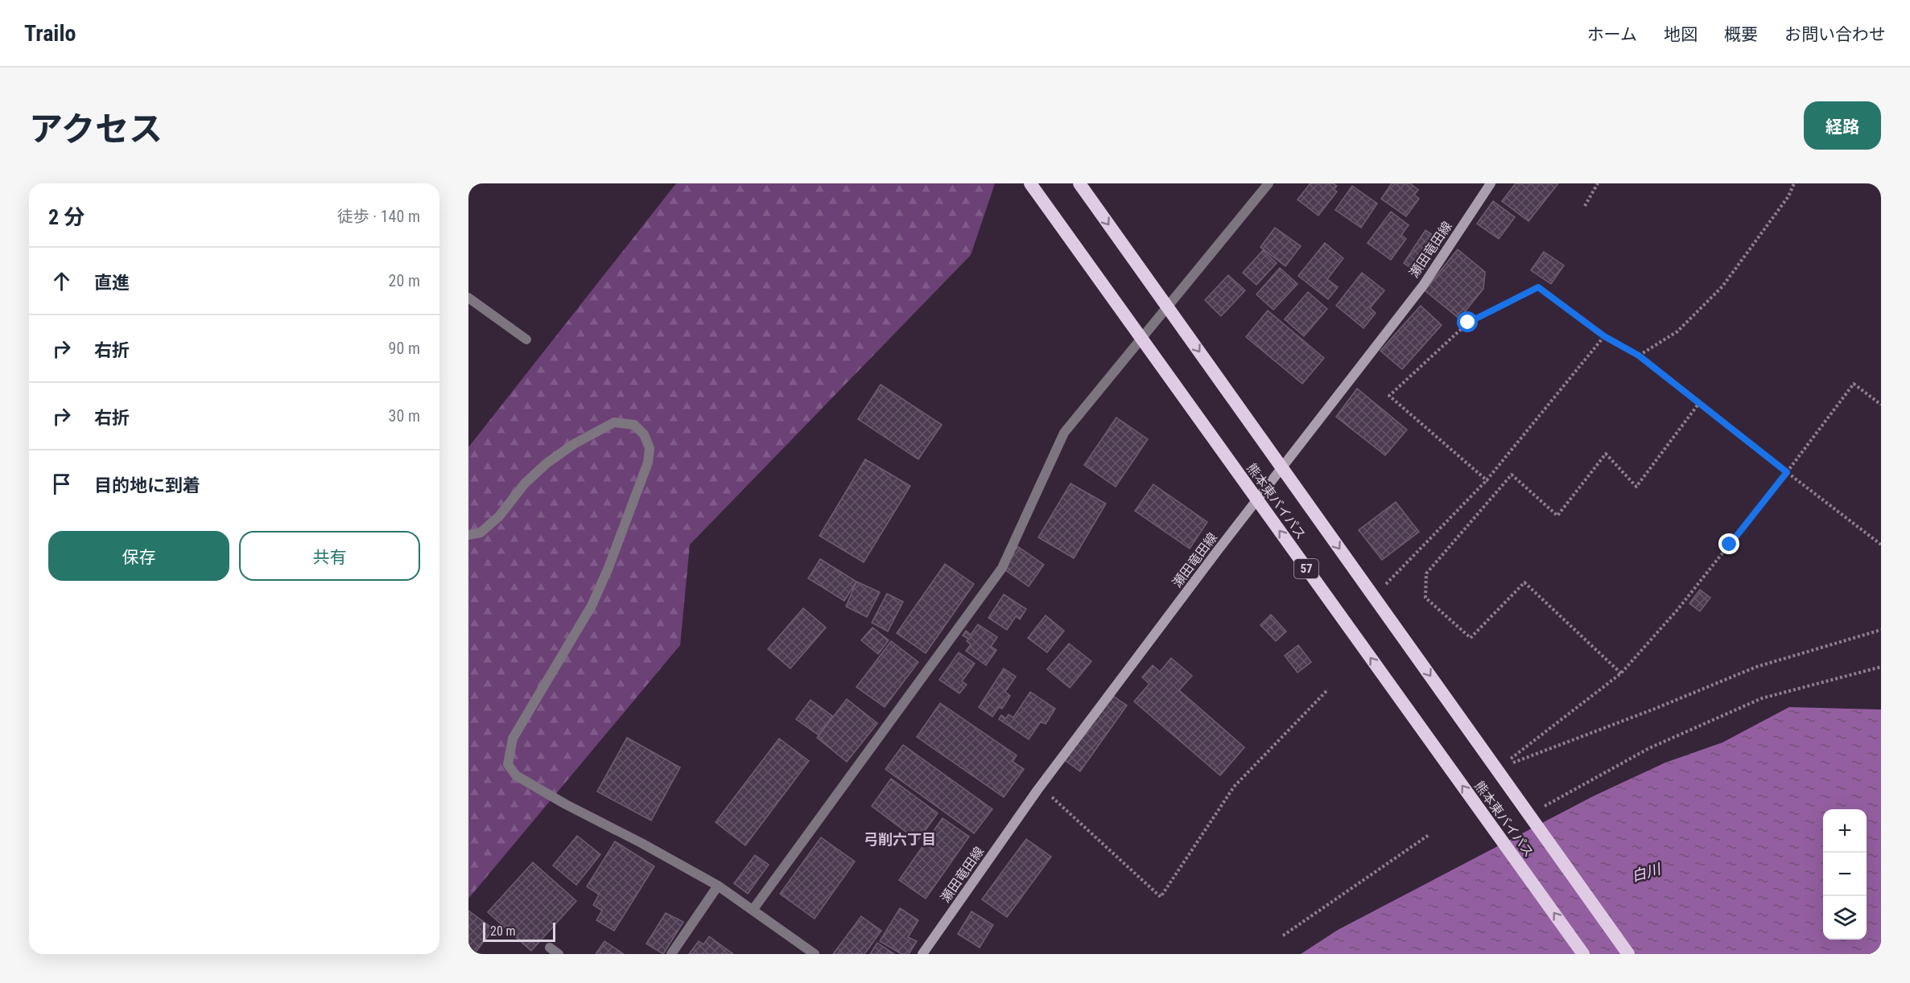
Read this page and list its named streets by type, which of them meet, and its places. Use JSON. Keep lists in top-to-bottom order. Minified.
{"streets":{"highway":["熊本東バイパス","57"],"main road":["瀬田竜田線"]},"districts":["弓削六丁目"],"water":["白川"],"scale_bar":"20 m","page":{"header":"Trailo","nav":["ホーム","地図","概要","お問い合わせ"],"title":"アクセス","buttons":["経路",["保存","共有"]],"heading":["2 分","徒歩 · 140 m"],"list":[["直進","20 m"],["右折","90 m"],["右折","30 m"],"目的地に到着"],"map_buttons":["+","−"],"scale":"20 m"}}
